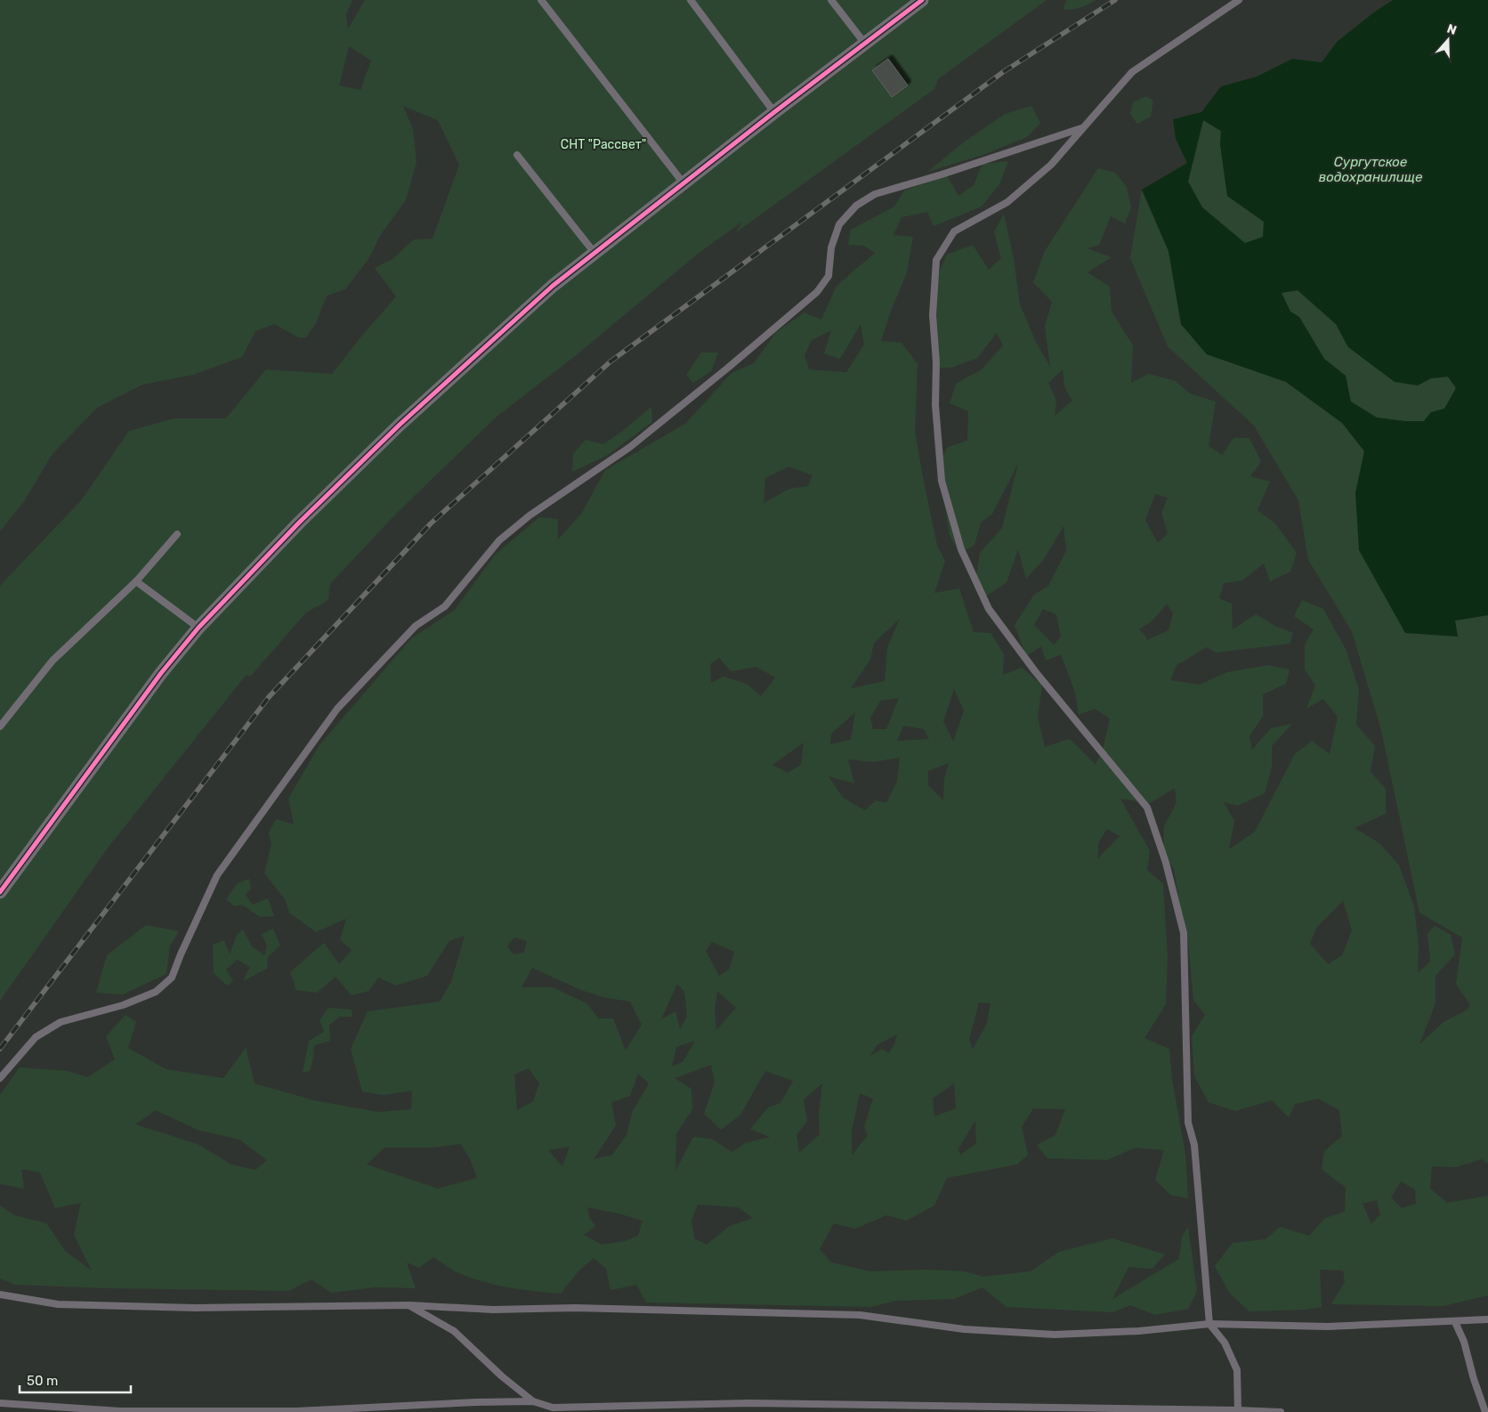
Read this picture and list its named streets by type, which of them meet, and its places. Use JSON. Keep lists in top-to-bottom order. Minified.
{"water":["Сургутское водохранилище"],"parks":["СНТ \"Рассвет\""],"scale_bar":"50 m","north":"top"}
